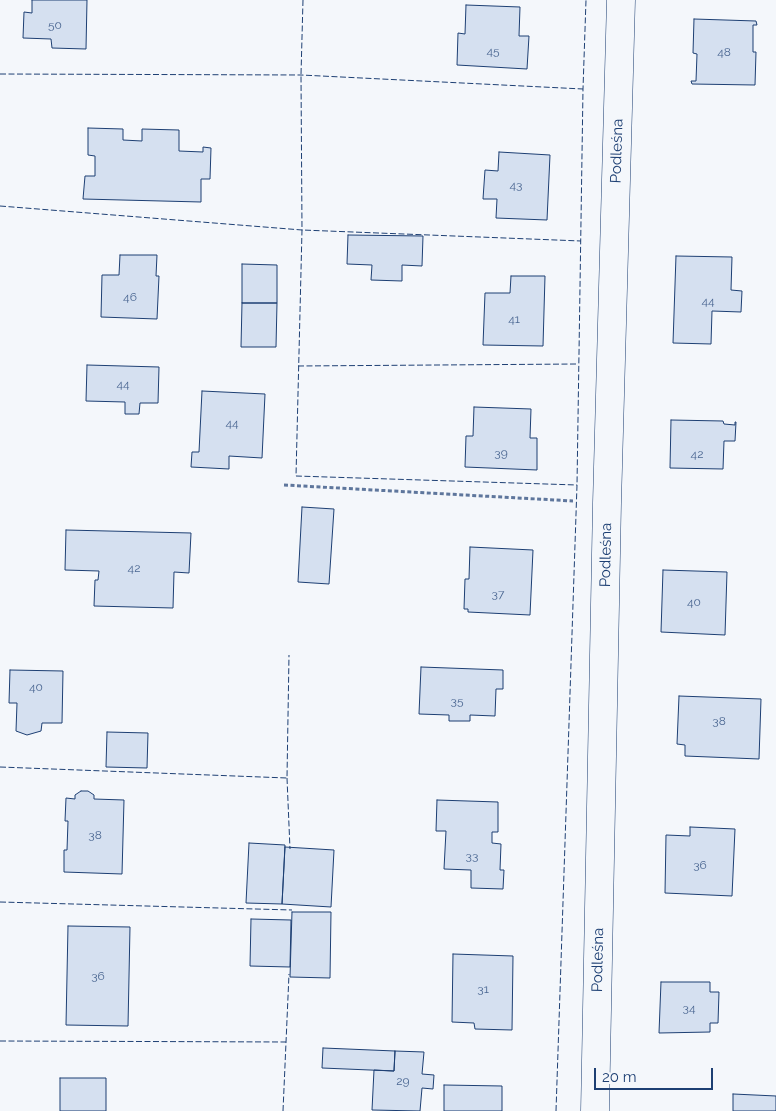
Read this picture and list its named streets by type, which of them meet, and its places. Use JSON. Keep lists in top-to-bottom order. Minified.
{"streets":{"street":["Podleśna"]},"house_numbers":["50","45","48","43","46","44","41","44","44","39","42","42","37","40","40","35","38","38","33","36","36","31","34","29"],"scale_bar":"20 m"}
